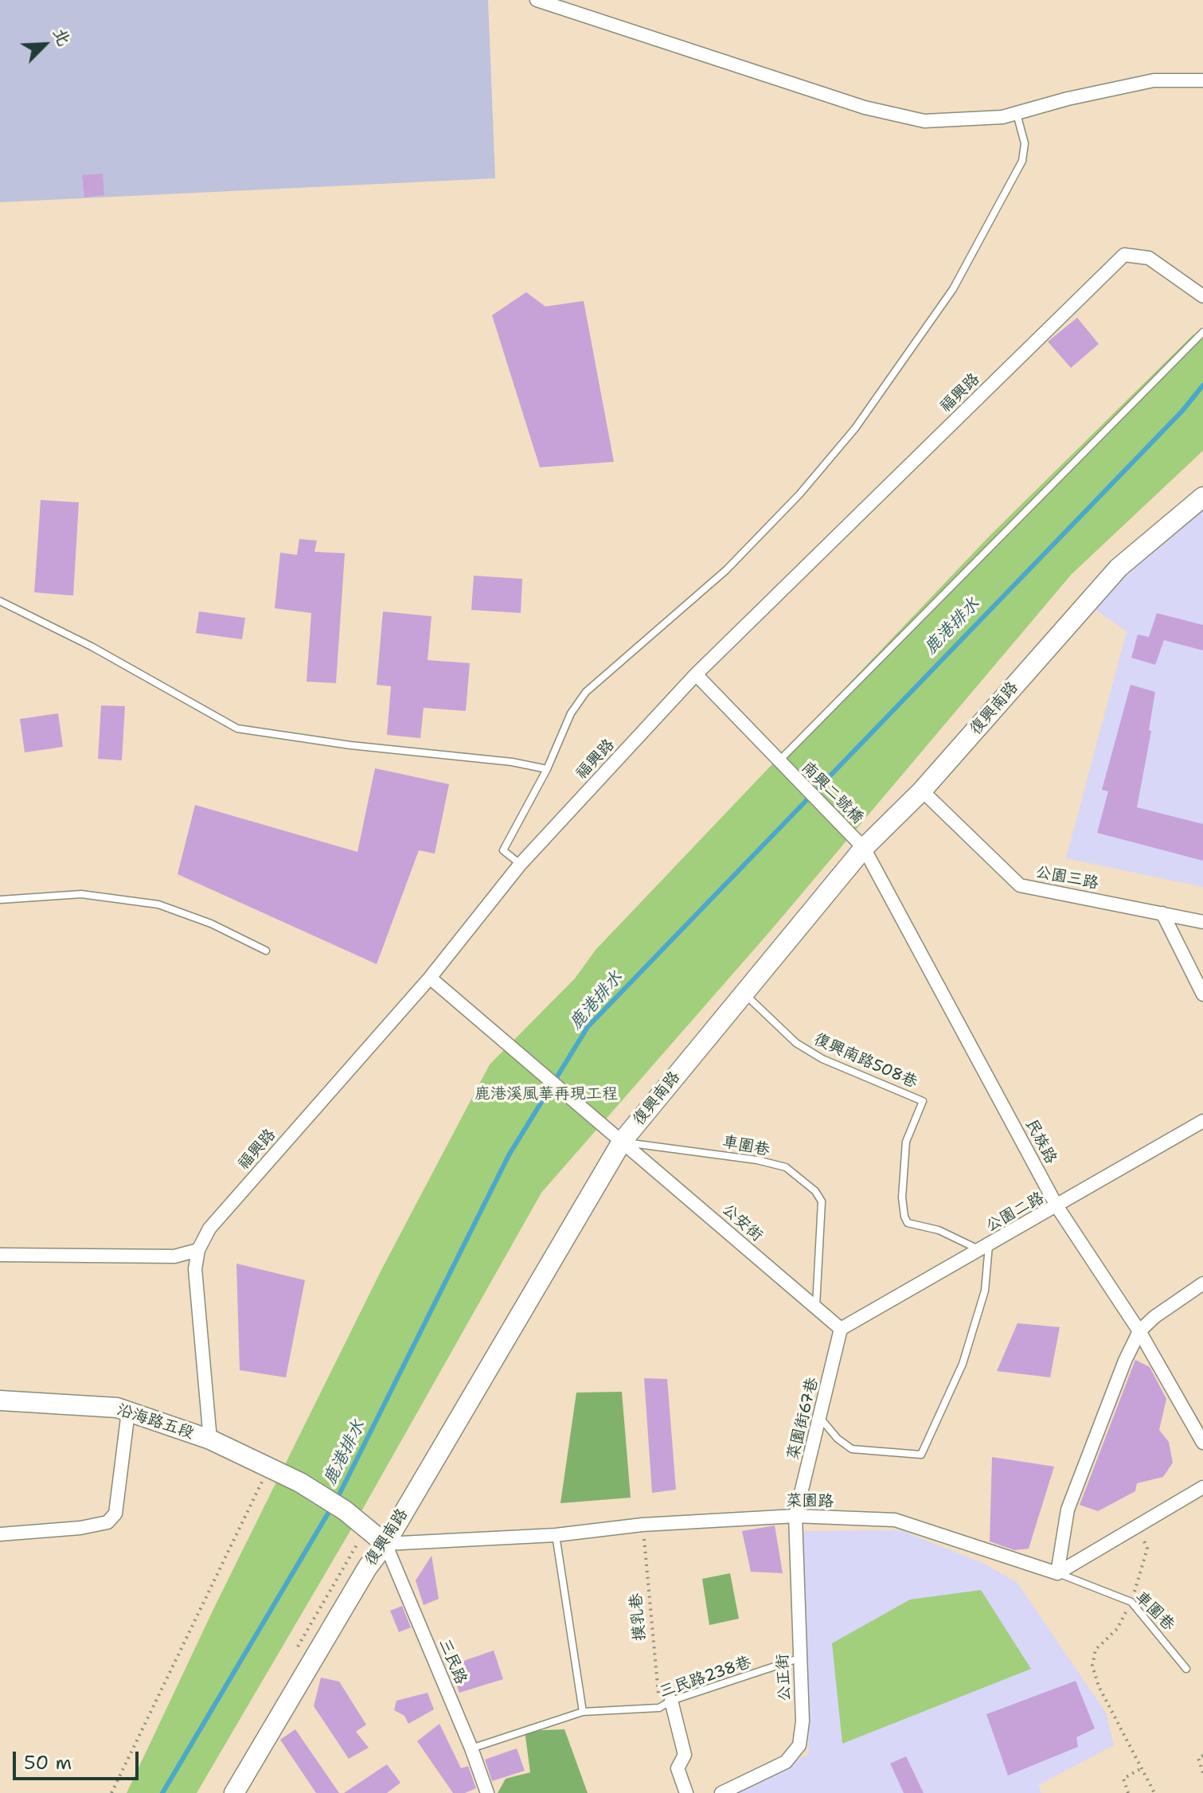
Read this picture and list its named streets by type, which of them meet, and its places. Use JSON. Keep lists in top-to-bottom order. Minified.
{"streets":{"street":["福興路","復興南路","南興二號橋","公園三路","民族路","公園二路","公安街","菜園街67巷","沿海路五段","菜園路","三民路","公正街"],"lane":["復興南路508巷","車圍巷","三民路238巷"],"path":["摸乳巷"]},"crossings":[["福興路","南興二號橋"],["福興路","公安街"],["福興路","沿海路五段"],["復興南路","南興二號橋"],["復興南路","公園三路"],["復興南路","復興南路508巷"],["復興南路","民族路"],["復興南路","車圍巷"],["復興南路","公安街"],["復興南路","沿海路五段"],["復興南路","菜園路"],["復興南路","三民路"],["南興二號橋","民族路"],["復興南路508巷","公園二路"],["民族路","公園二路"],["車圍巷","公安街"],["車圍巷","菜園路"],["公園二路","公安街"],["公園二路","菜園街67巷"],["公安街","菜園街67巷"],["菜園街67巷","菜園路"],["菜園街67巷","公正街"],["沿海路五段","菜園路"],["沿海路五段","三民路"],["菜園路","摸乳巷"],["菜園路","三民路"],["菜園路","公正街"],["摸乳巷","三民路238巷"],["三民路","三民路238巷"],["三民路238巷","公正街"]],"water":["鹿港排水"],"parks":["鹿港溪風華再現工程"],"scale_bar":"50 m","north":"top right"}
